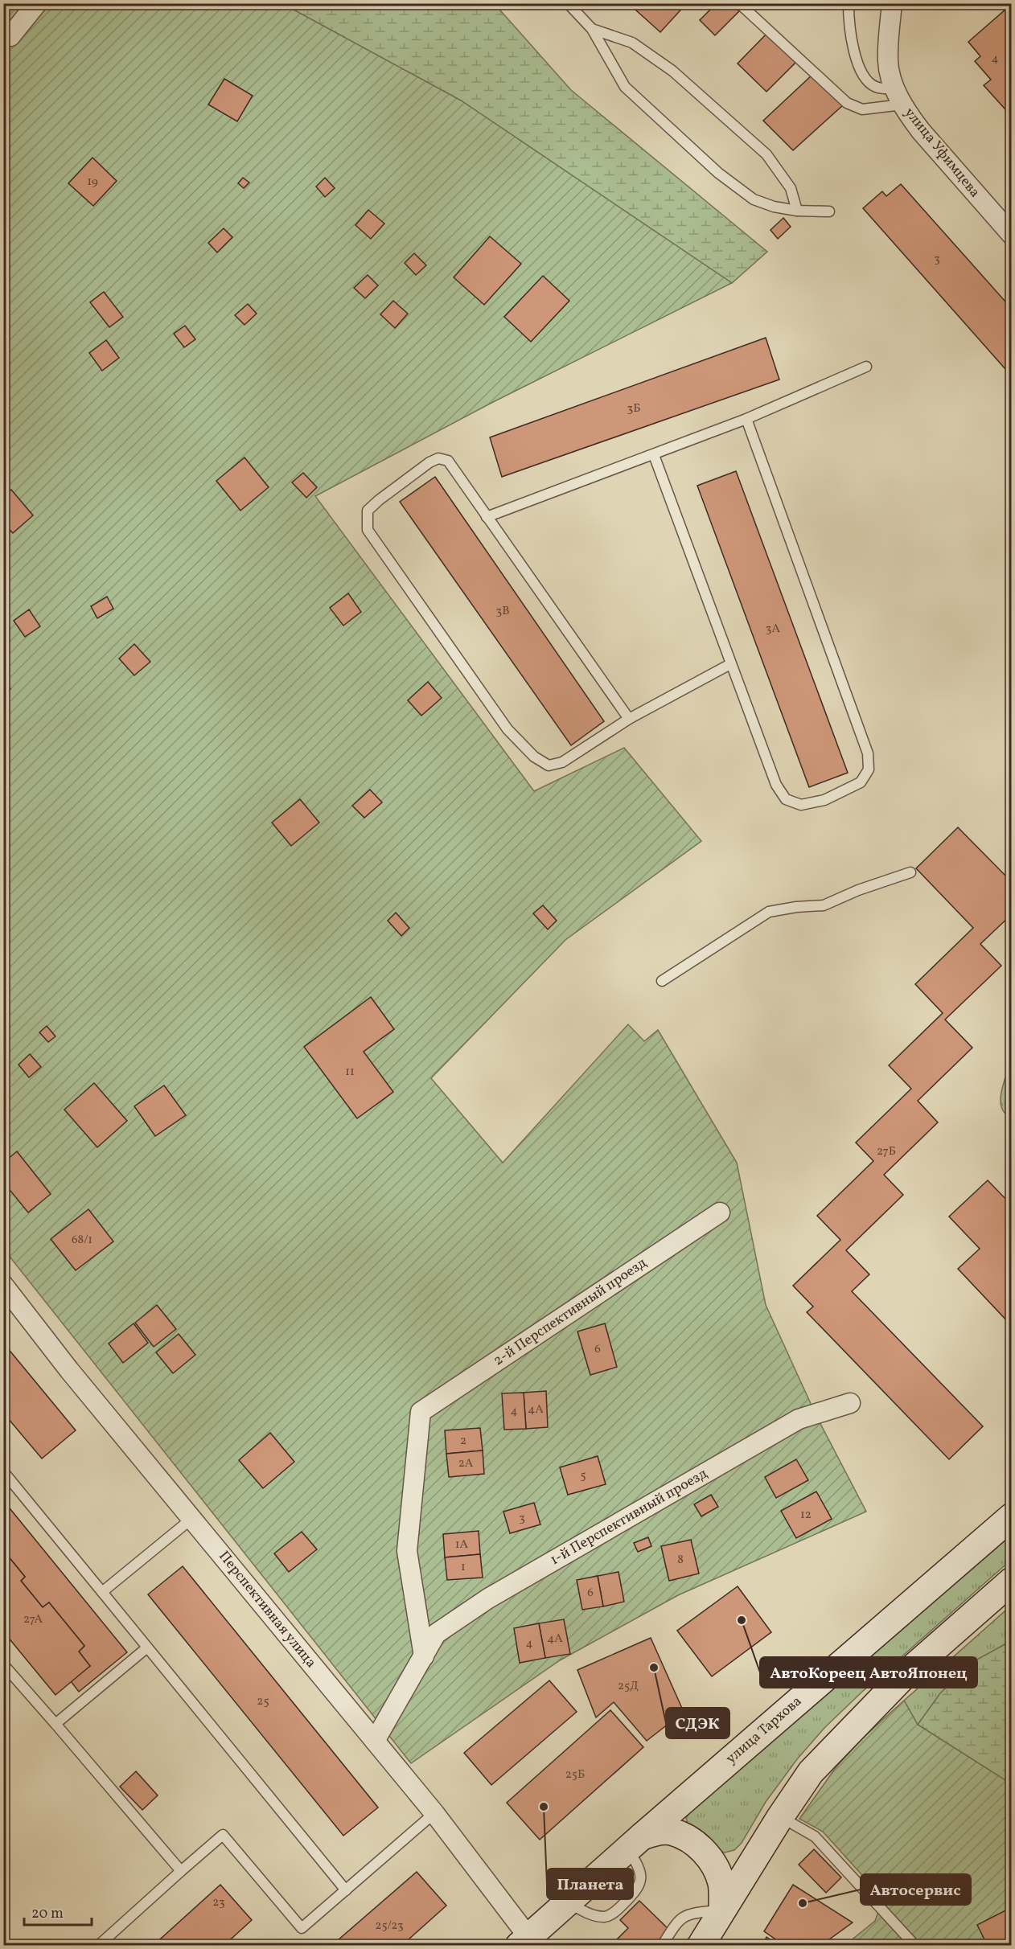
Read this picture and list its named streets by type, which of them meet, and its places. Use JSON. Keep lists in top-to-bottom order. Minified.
{"streets":{"main road":["улица Тархова"],"street":["улица Уфимцева","2-й Перспективный проезд","1-й Перспективный проезд","Перспективная улица"]},"crossings":[["2-й Перспективный проезд","1-й Перспективный проезд"],["1-й Перспективный проезд","Перспективная улица"],["Перспективная улица","улица Тархова"]],"places":["АвтоКореец АвтоЯпонец","СДЭК","Планета","Автосервис"],"house_numbers":["4","19","3","3Б","3В","3А","11","27Б","68/1","6","4А","4","2","2А","5","12","3","1А","8","1","6","27А","4А","4","25Д","25","25Б","23","25/23"],"scale_bar":"20 m"}
